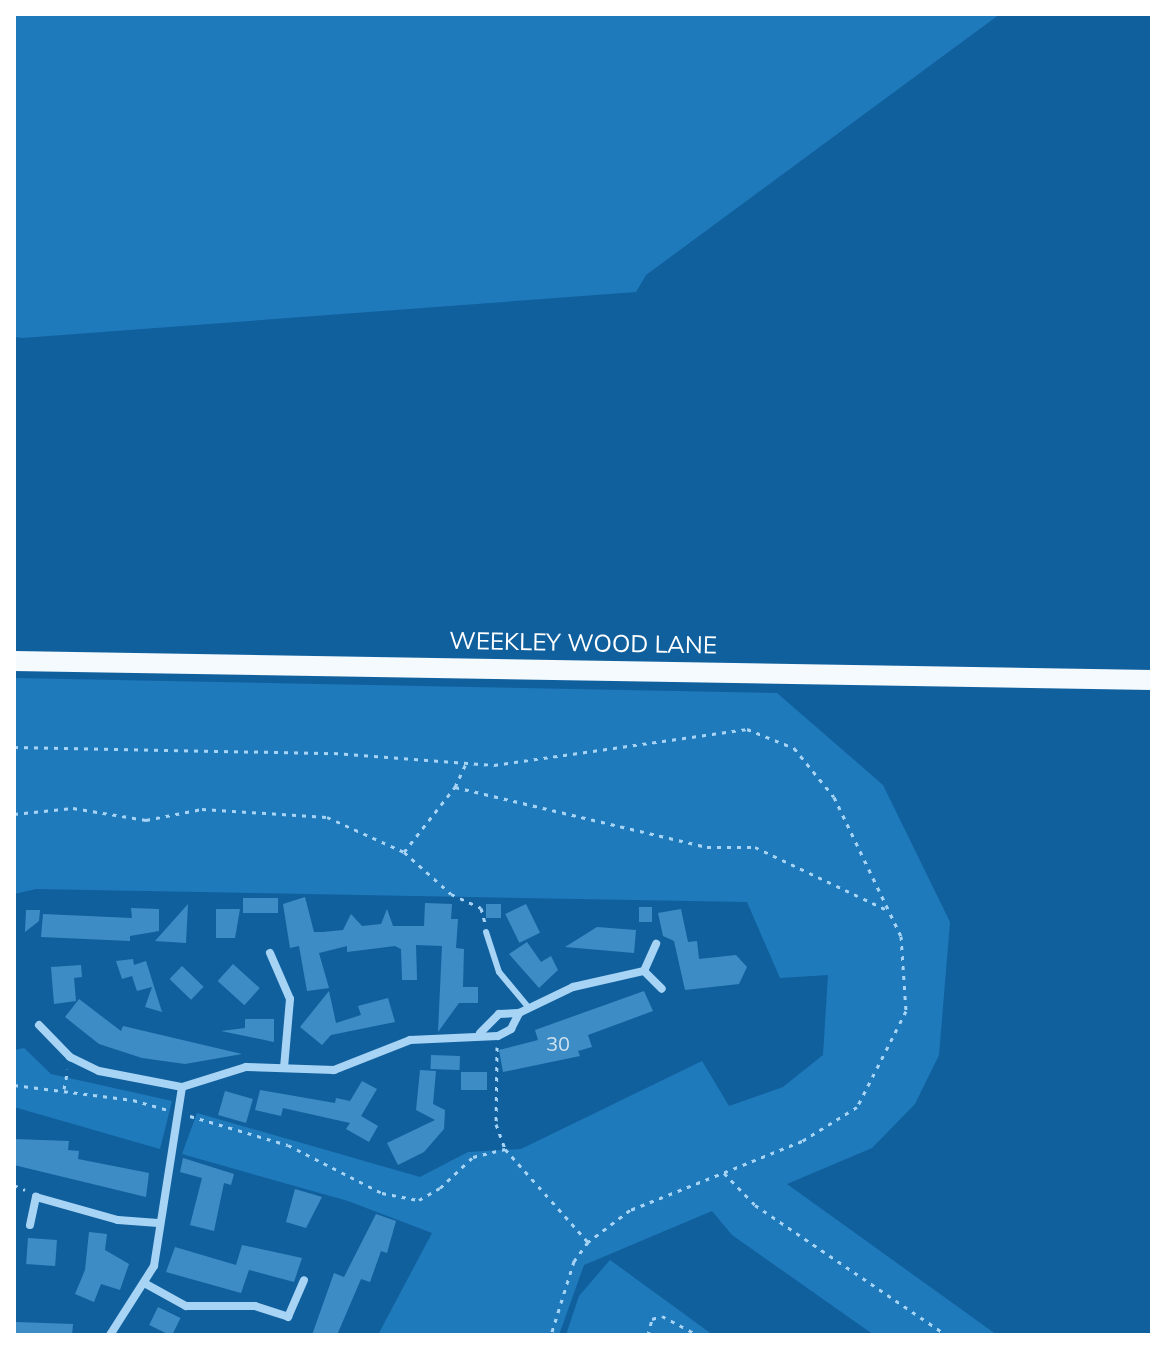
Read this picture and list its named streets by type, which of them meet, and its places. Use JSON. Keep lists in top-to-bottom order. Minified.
{"streets":{"main road":["WEEKLEY WOOD LANE"]},"house_numbers":["30"]}
